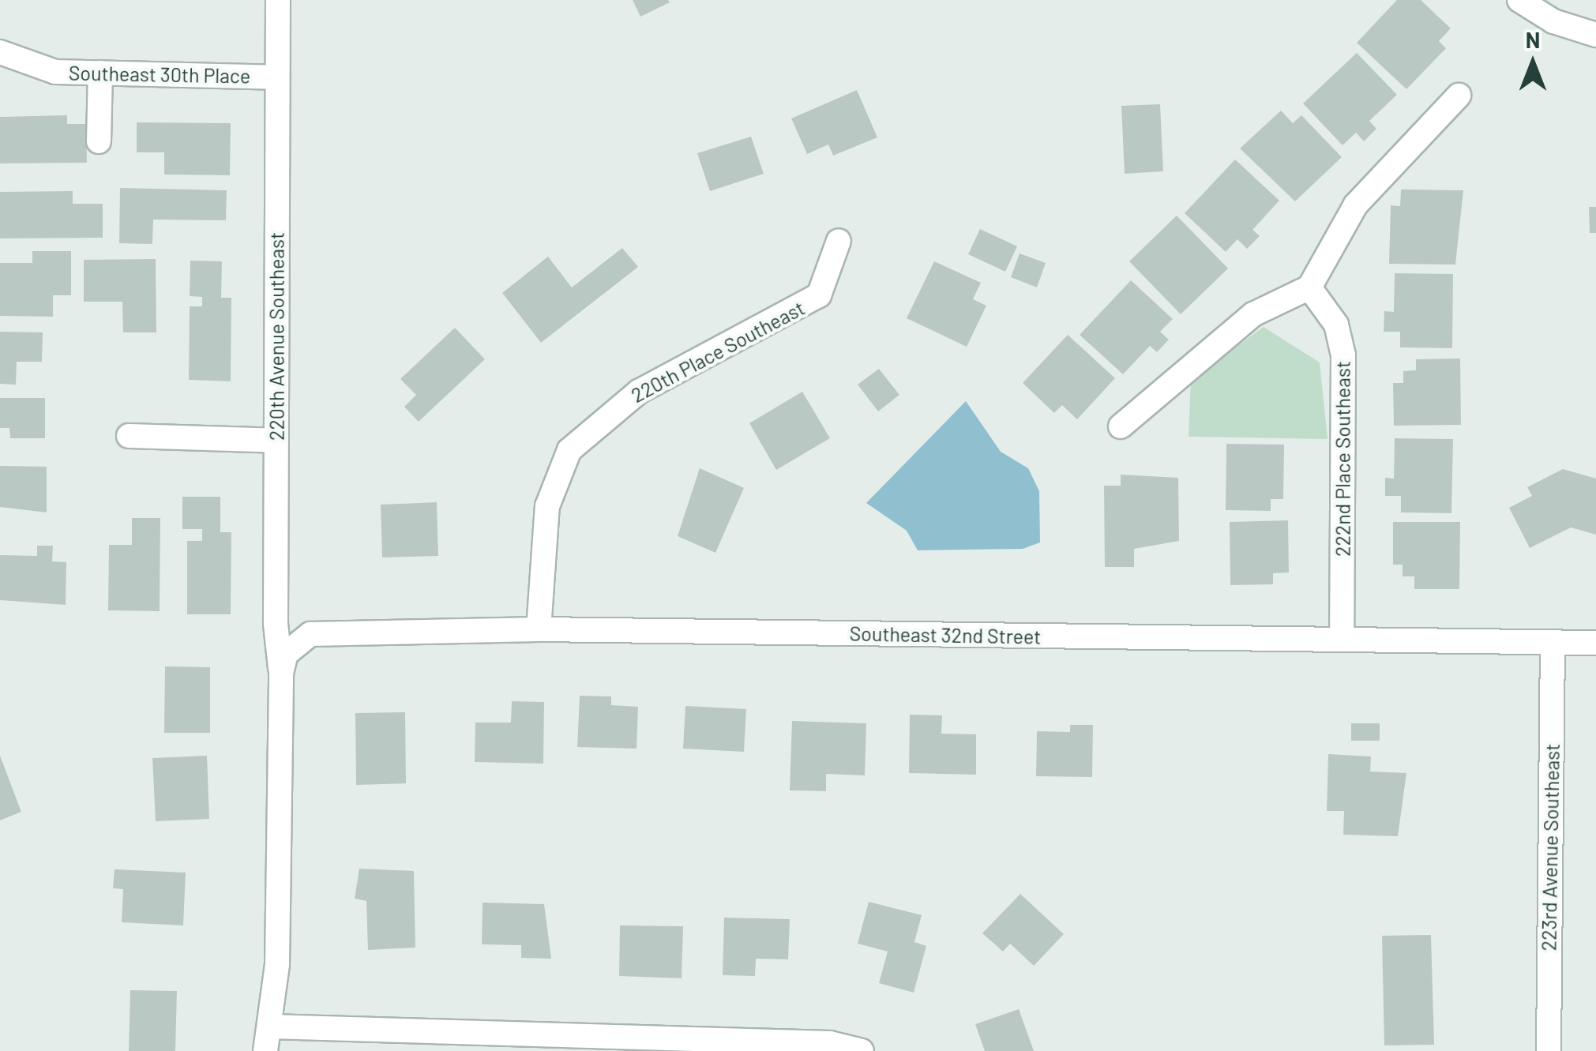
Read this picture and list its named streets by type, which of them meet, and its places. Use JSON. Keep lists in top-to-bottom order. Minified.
{"streets":{"street":["Southeast 30th Place","220th Avenue Southeast","220th Place Southeast","222nd Place Southeast","Southeast 32nd Street","223rd Avenue Southeast"]},"crossings":[["Southeast 30th Place","220th Avenue Southeast"],["220th Avenue Southeast","Southeast 32nd Street"],["220th Place Southeast","Southeast 32nd Street"],["222nd Place Southeast","Southeast 32nd Street"],["Southeast 32nd Street","223rd Avenue Southeast"]],"north":"top"}
